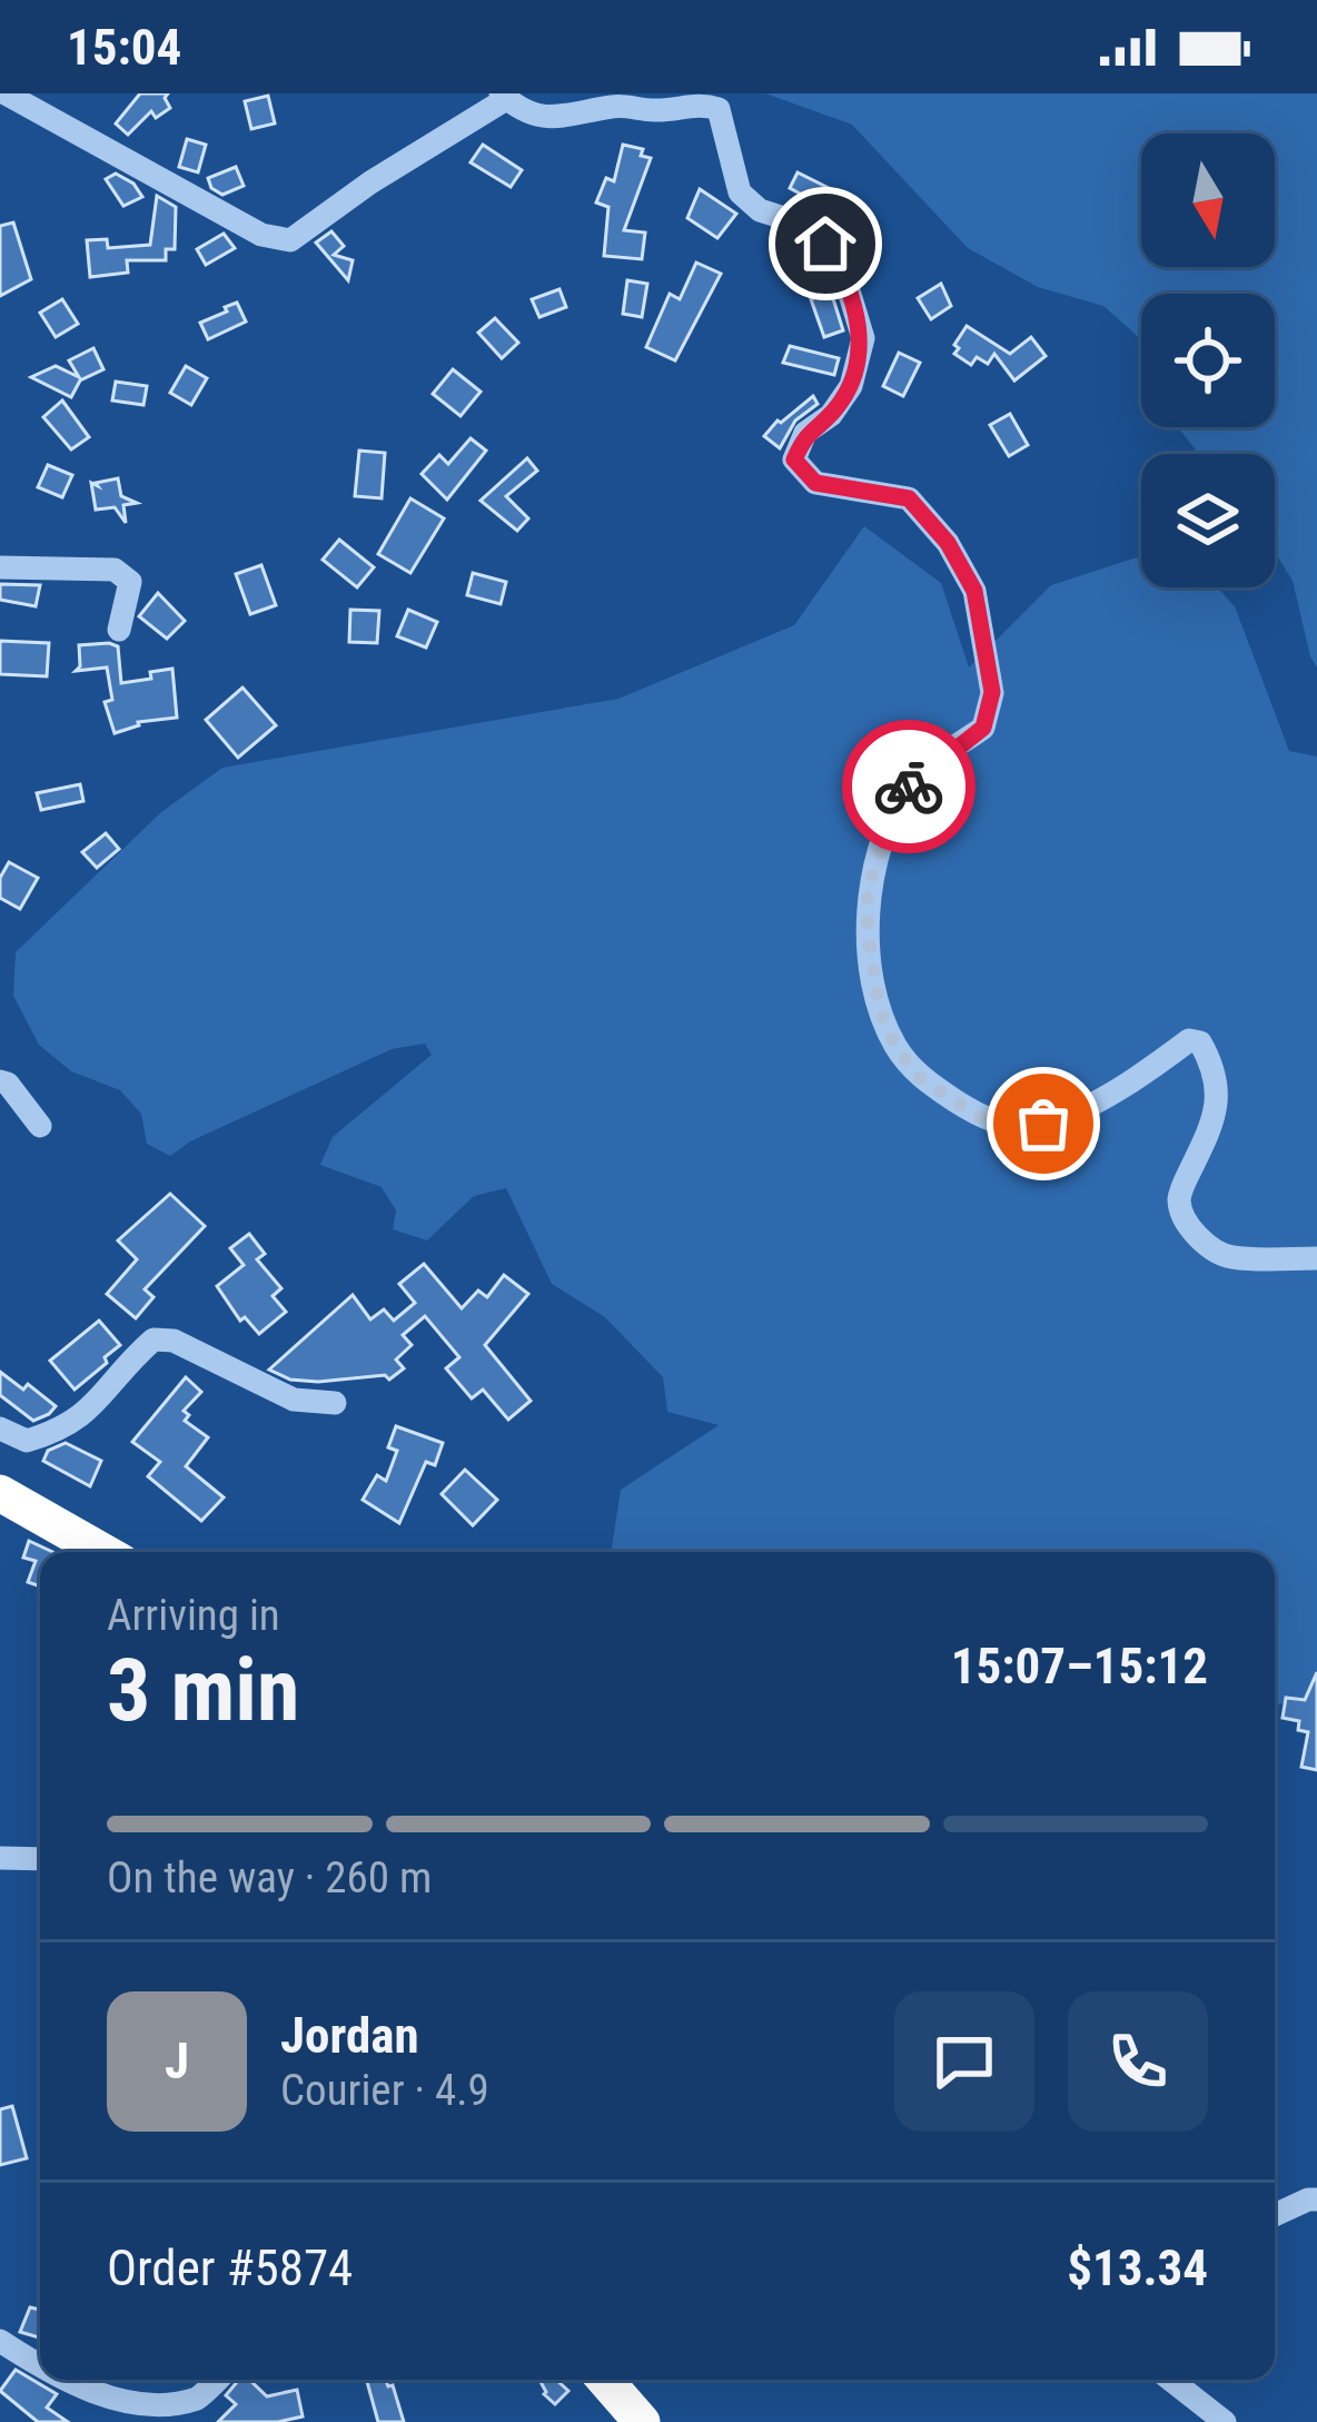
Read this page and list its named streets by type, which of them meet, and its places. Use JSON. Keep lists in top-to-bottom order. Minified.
{"north":"bottom","page":{"status":"15:04","heading":["3 min","Arriving in","15:07–15:12"],"panel":["Jordan","Courier · 4.9","Order #5874","$13.34"],"bar":"On the way · 260 m","round":"J"}}
